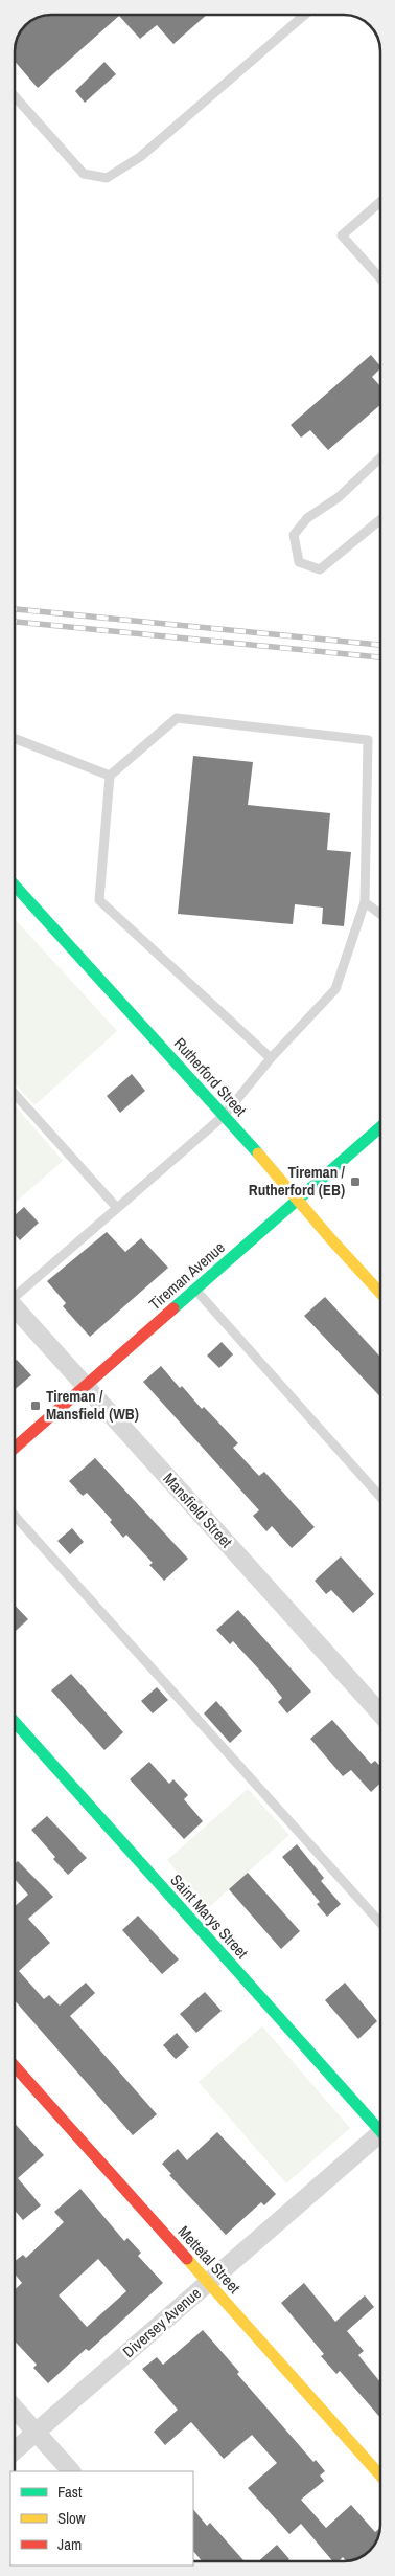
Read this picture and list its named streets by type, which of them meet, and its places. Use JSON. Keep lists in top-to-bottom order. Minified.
{"streets":{"street":["Rutherford Street","Tireman Avenue","Mansfield Street","Saint Marys Street","Mettetal Street","Diversey Avenue"]},"crossings":[["Rutherford Street","Tireman Avenue"],["Tireman Avenue","Mansfield Street"],["Mettetal Street","Diversey Avenue"]],"places":{"transit":["Tireman / Rutherford (EB)","Tireman / Mansfield (WB)"]},"legend":["Fast","Slow","Jam"]}
